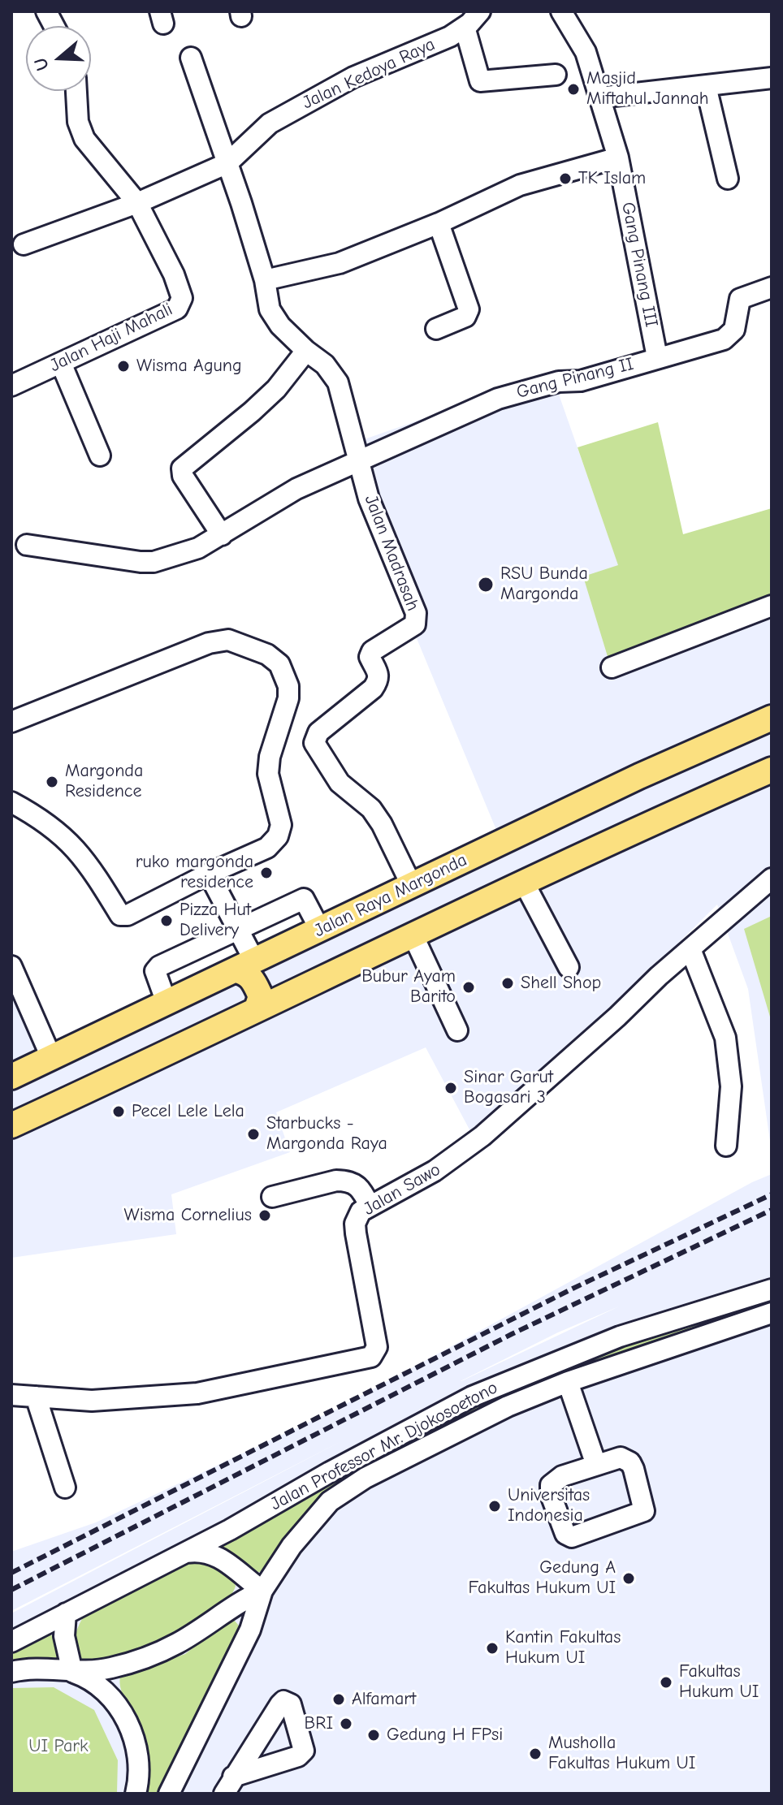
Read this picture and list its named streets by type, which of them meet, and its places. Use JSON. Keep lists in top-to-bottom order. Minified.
{"streets":{"main road":["Jalan Raya Margonda"],"street":["Jalan Kedoya Raya","Gang Pinang III","Jalan Haji Mahali","Gang Pinang II","Jalan Madrasah","Jalan Sawo","Jalan Professor Mr. Djokosoetono"]},"crossings":[["Jalan Kedoya Raya","Jalan Haji Mahali"],["Gang Pinang III","Gang Pinang II"],["Gang Pinang II","Jalan Madrasah"],["Jalan Madrasah","Jalan Raya Margonda"]],"parks":["UI Park"],"places":["Masjid Miftahul Jannah","TK Islam","Wisma Agung","RSU Bunda Margonda","Margonda Residence","ruko margonda residence","Pizza Hut Delivery","Shell Shop","Bubur Ayam Barito","Sinar Garut Bogasari 3","Pecel Lele Lela","Starbucks - Margonda Raya","Wisma Cornelius","Universitas Indonesia","Gedung A Fakultas Hukum UI","Kantin Fakultas Hukum UI","Fakultas Hukum UI","Alfamart","BRI","Gedung H FPsi","Musholla Fakultas Hukum UI"],"north":"left"}
